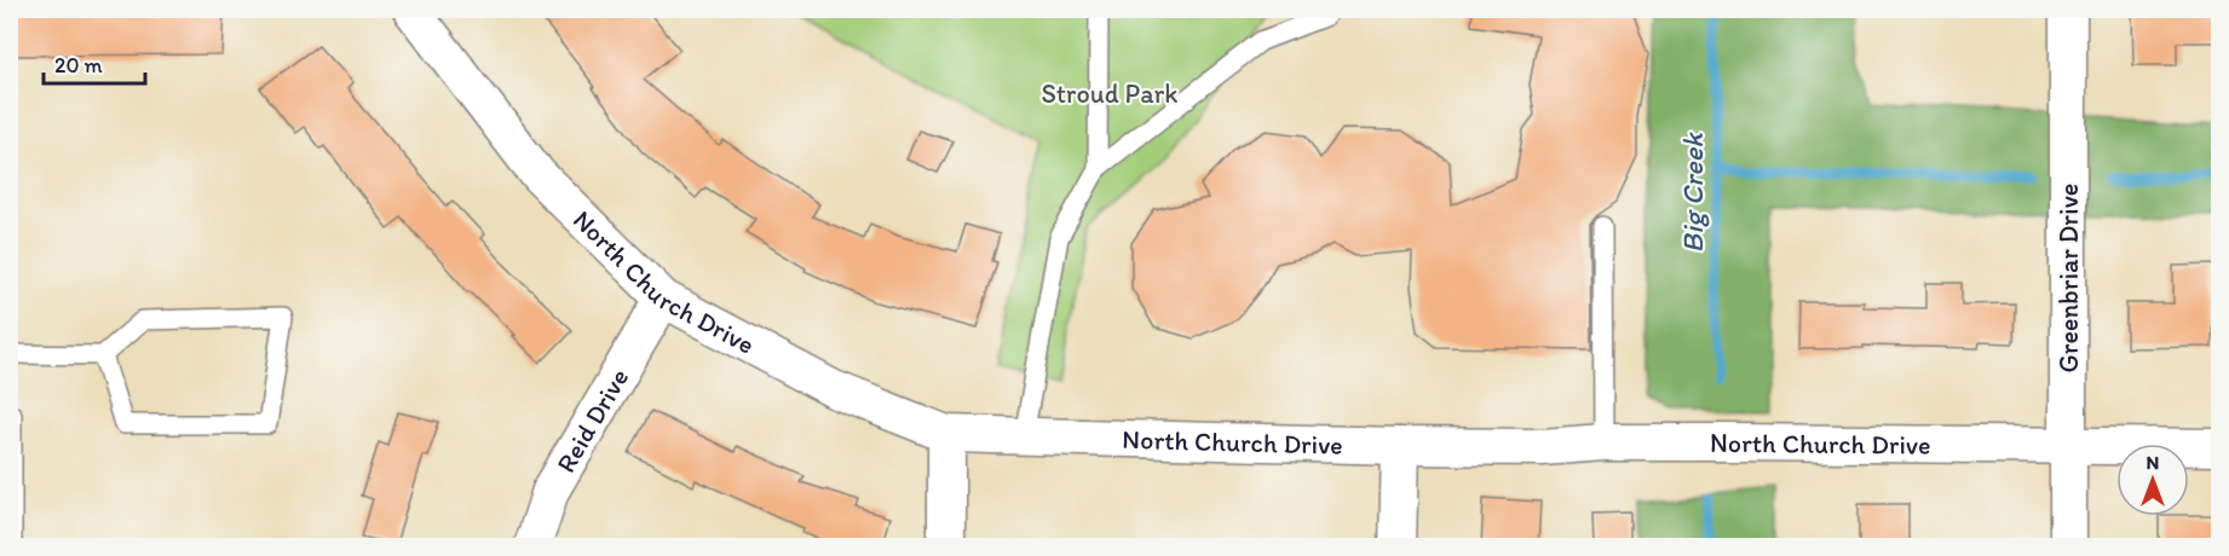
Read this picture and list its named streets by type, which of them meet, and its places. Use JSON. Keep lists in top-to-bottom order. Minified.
{"streets":{"street":["Greenbriar Drive","North Church Drive","Reid Drive"]},"crossings":[["Greenbriar Drive","North Church Drive"],["North Church Drive","Reid Drive"]],"water":["Big Creek"],"parks":["Stroud Park"],"scale_bar":"20 m","north":"top"}
